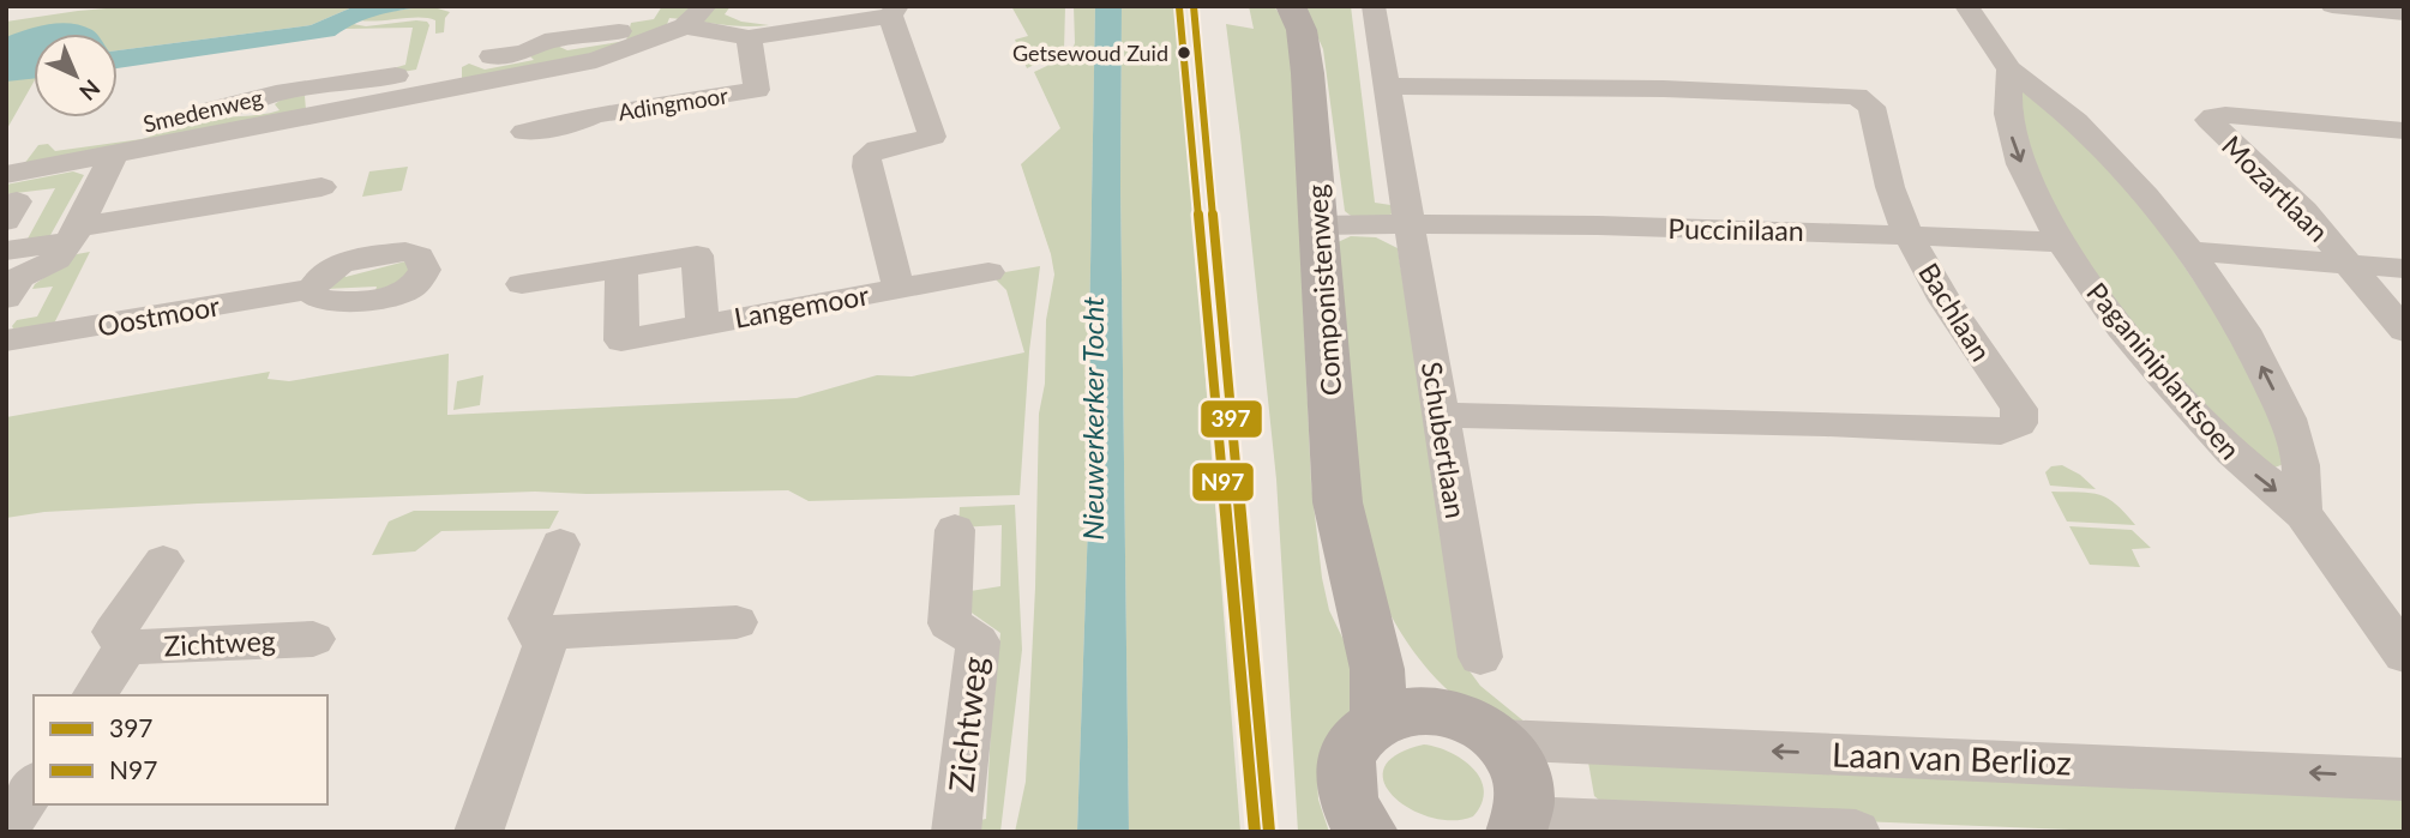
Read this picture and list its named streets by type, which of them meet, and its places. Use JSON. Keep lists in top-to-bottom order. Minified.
{"streets":{"main road":["Componistenweg"],"street":["Adingmoor","Smedenweg","Mozartlaan","Puccinilaan","Langemoor","Bachlaan","Oostmoor","Paganiniplantsoen","Schubertlaan","Zichtweg","Laan van Berlioz"]},"crossings":[["Adingmoor","Langemoor"],["Puccinilaan","Bachlaan"],["Puccinilaan","Paganiniplantsoen"],["Puccinilaan","Schubertlaan"],["Bachlaan","Schubertlaan"]],"water":["Nieuwerkerker Tocht"],"places":["Getsewoud Zuid"],"lines":["transit line 397","transit line N97"],"legend":["397","N97"],"north":"bottom right"}
